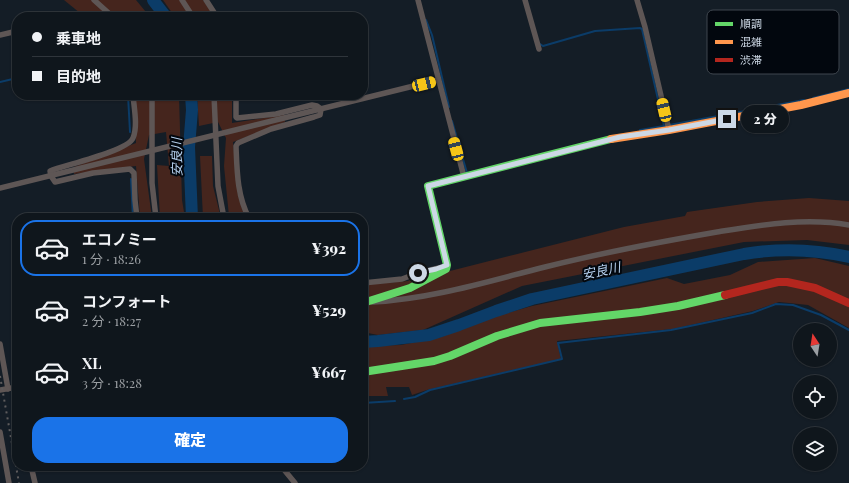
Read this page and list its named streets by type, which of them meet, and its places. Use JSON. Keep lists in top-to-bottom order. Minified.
{"water":["安良川"],"legend":["順調","混雑","渋滞"],"north":"top","page":{"banner":["乗車地","目的地"],"bubble":"2 分","list":[{"name":"エコノミー","note":"1 分 · 18:26","value":"¥392"},{"name":"コンフォート","note":"2 分 · 18:27","value":"¥529"},{"name":"XL","note":"3 分 · 18:28","value":"¥667"}],"buttons":"確定"}}
